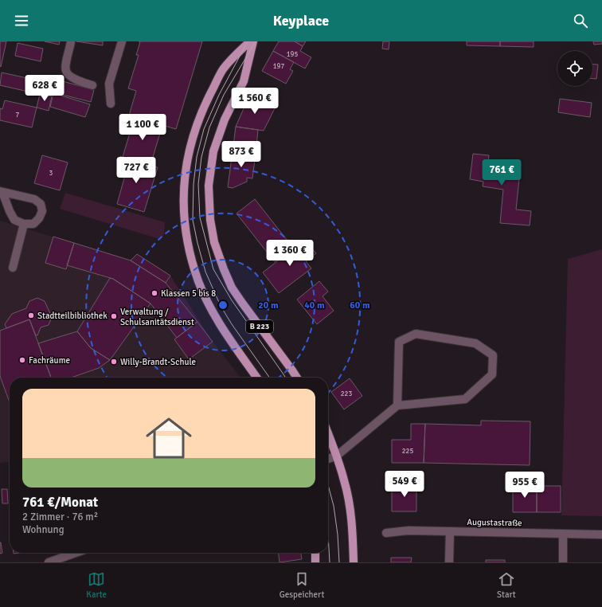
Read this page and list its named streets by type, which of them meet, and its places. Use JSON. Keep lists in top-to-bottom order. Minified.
{"streets":{"main road":["B 223"],"street":["Augustastraße"]},"places":["Klassen 5 bis 8","Stadtteilbibliothek","Verwaltung / Schulsanitätsdienst","Fachräume","Willy-Brandt-Schule"],"house_numbers":["195","197","7","3","223","225"],"page":{"header":"Keyplace","price":["628 €","1 560 €","1 100 €","873 €","727 €","761 €","1 360 €","549 €","955 €"],"list":[{"name":"761 €/Monat","note":"2 Zimmer · 76 m² · Wohnung"}],"tabs":["Karte","Gespeichert","Start"]},"rings":["20 m","40 m","60 m"]}
